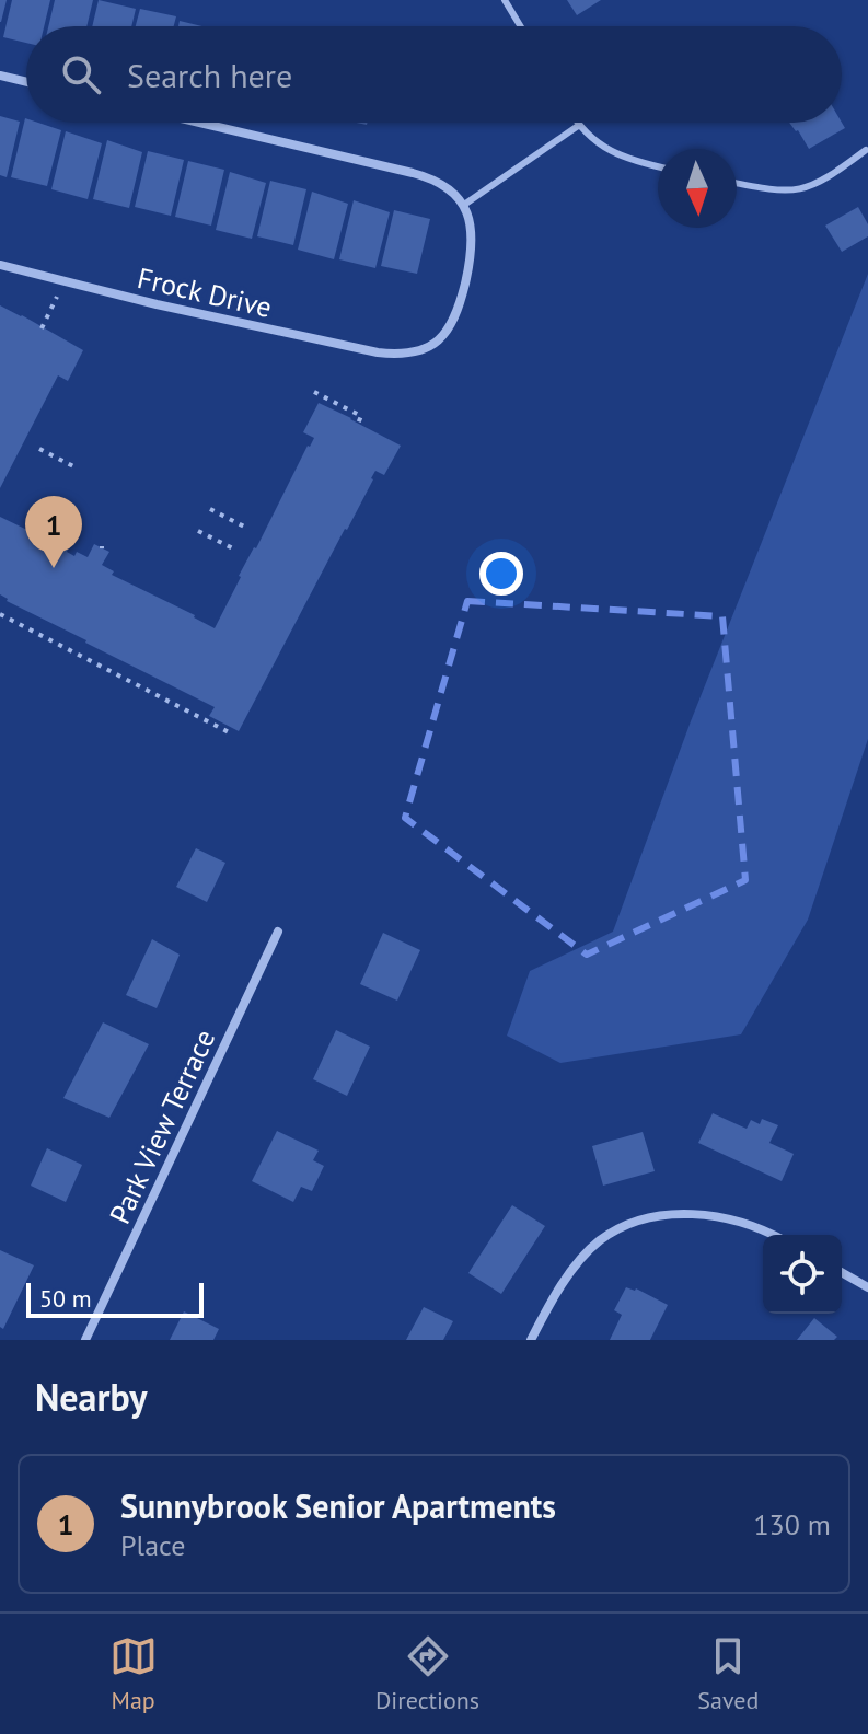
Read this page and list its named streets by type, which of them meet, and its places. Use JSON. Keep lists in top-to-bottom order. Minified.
{"streets":{"street":["Frock Drive","Park View Terrace"]},"scale_bar":"50 m","north":"bottom","page":{"search":"Search here","pins":"1","scale":"50 m","heading":"Nearby","list":[{"mark":"1","name":"Sunnybrook Senior Apartments","note":"Place","value":"130 m"}],"nav":["Map","Directions","Saved"]}}
